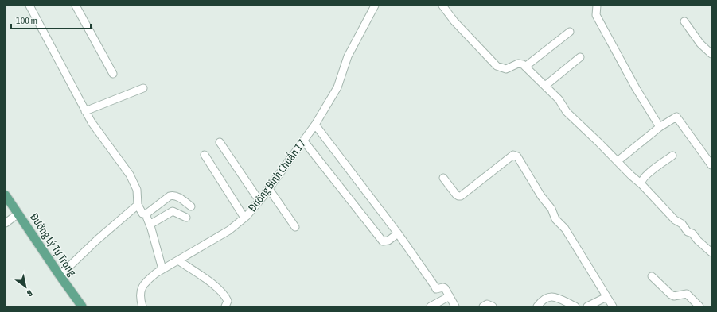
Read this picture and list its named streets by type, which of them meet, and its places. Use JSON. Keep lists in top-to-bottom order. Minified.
{"streets":{"main road":["Đường Lý Tự Trọng"],"street":["Đường Bình Chuẩn 17"]},"scale_bar":"100 m","north":"bottom right"}
